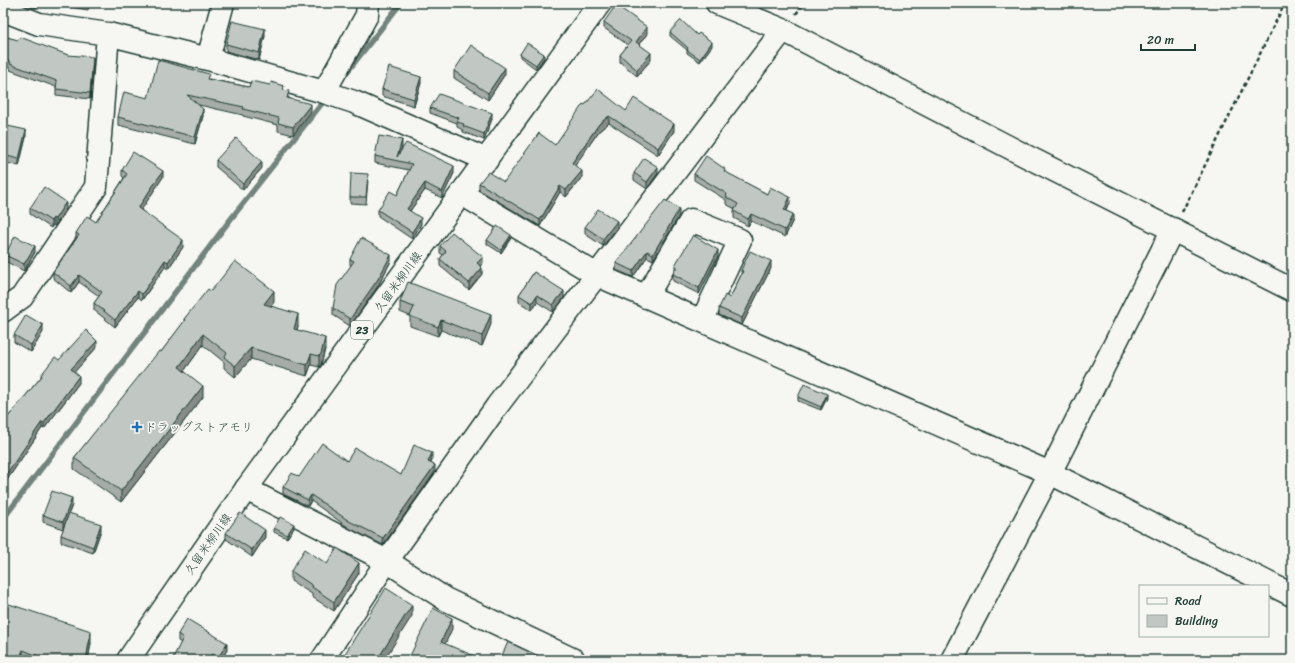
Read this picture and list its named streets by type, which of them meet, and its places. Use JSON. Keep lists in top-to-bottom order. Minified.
{"streets":{"street":["久留米柳川線","23"]},"places":{"health":["ドラッグストアモリ"]},"legend":["Road","Building"],"scale_bar":"20 m"}
